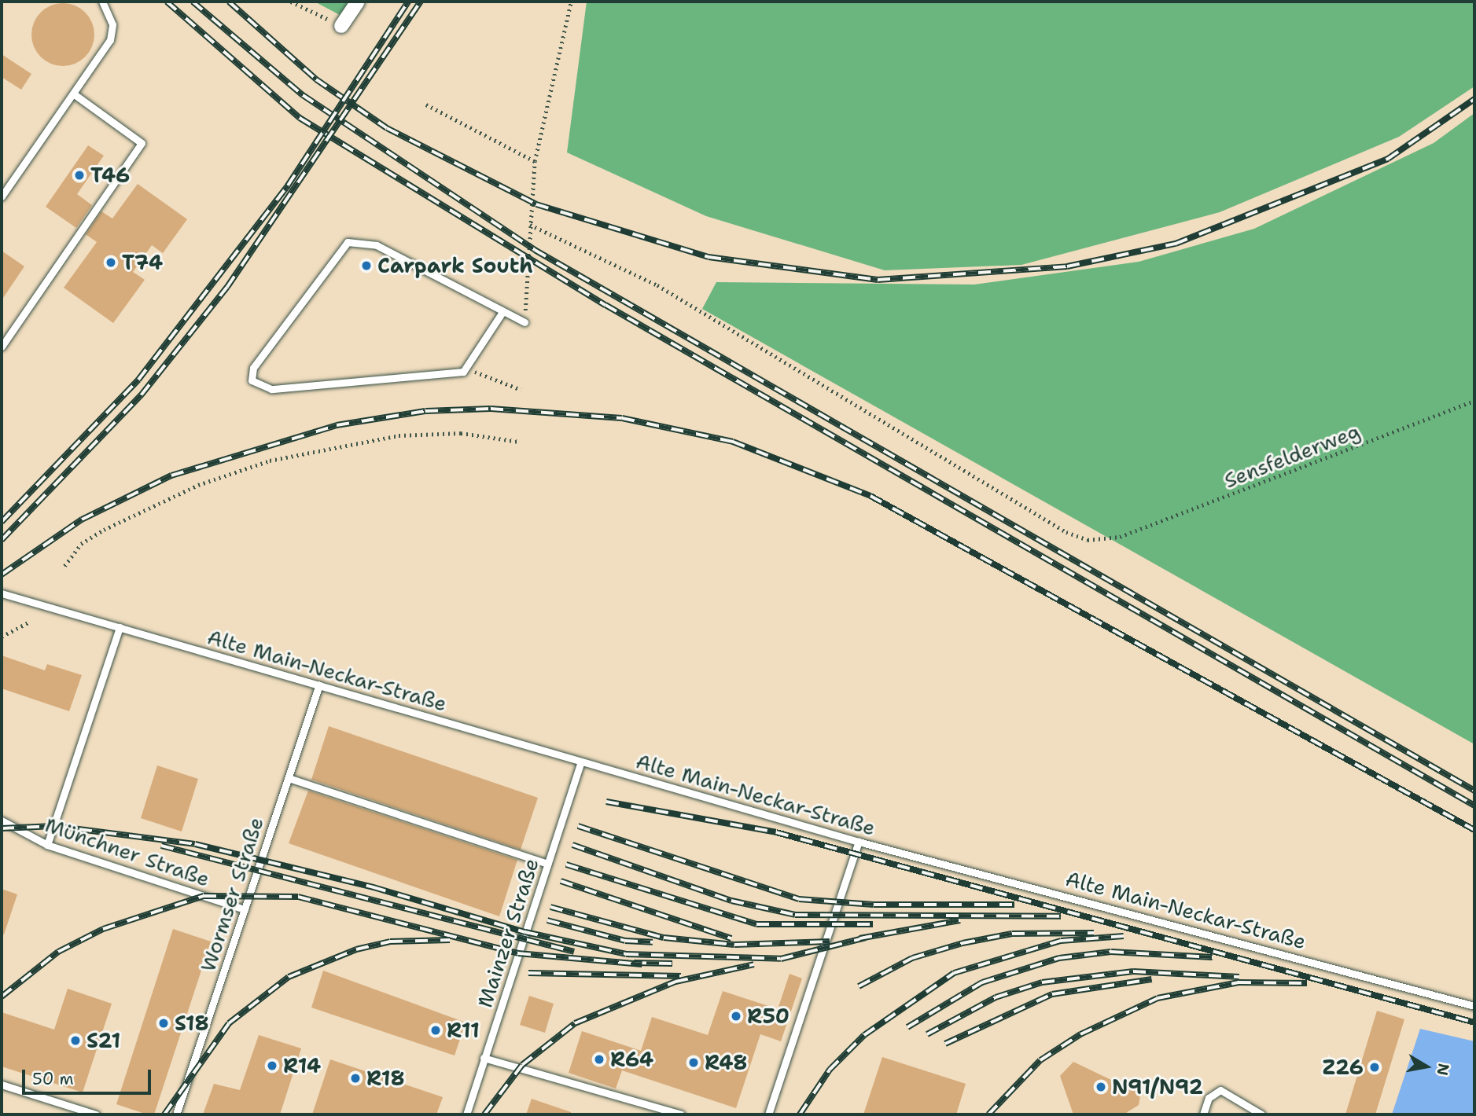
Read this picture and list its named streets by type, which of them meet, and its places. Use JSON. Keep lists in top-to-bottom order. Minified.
{"streets":{"lane":["Alte Main-Neckar-Straße","Münchner Straße","Wormser Straße","Mainzer Straße"],"path":["Sensfelderweg"]},"crossings":[["Alte Main-Neckar-Straße","Wormser Straße"],["Alte Main-Neckar-Straße","Mainzer Straße"],["Münchner Straße","Wormser Straße"]],"places":["T46","T74","Carpark South","R50","S18","R11","S21","R64","R48","R14","Z26","R18","N91/N92"],"scale_bar":"50 m","north":"right"}
